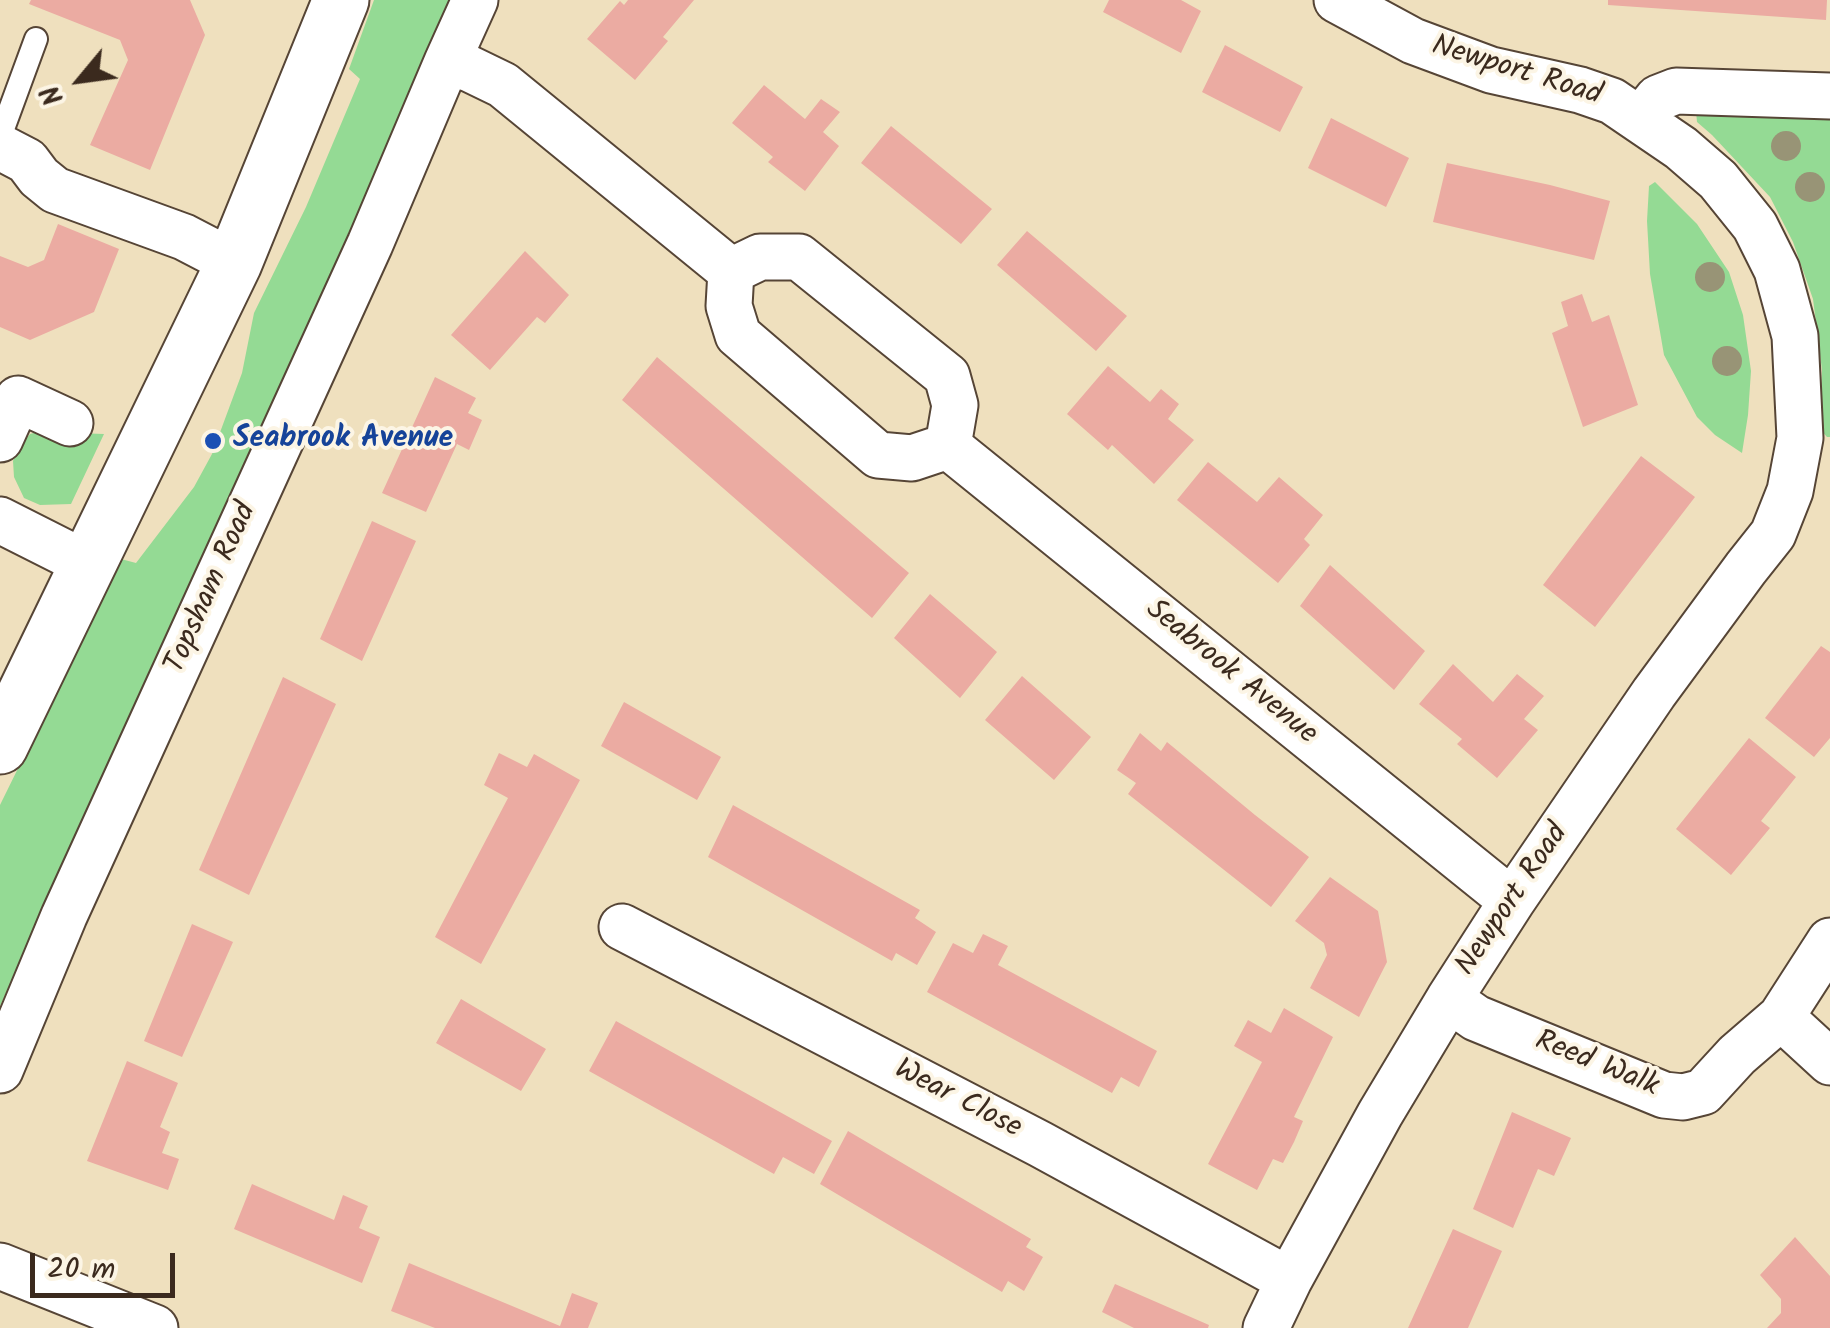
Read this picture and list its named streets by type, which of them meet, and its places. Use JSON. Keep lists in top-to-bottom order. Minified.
{"streets":{"street":["Newport Road","Topsham Road","Seabrook Avenue","Reed Walk","Wear Close"]},"crossings":[["Newport Road","Seabrook Avenue"],["Newport Road","Reed Walk"],["Newport Road","Wear Close"]],"places":["Seabrook Avenue"],"scale_bar":"20 m","north":"bottom left"}
